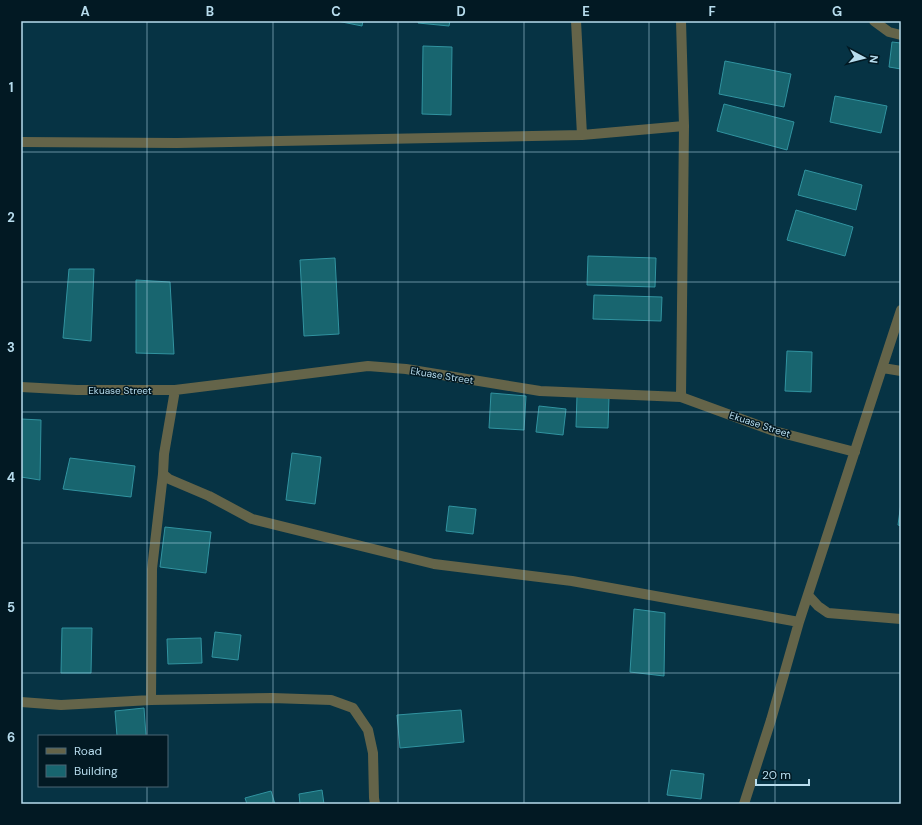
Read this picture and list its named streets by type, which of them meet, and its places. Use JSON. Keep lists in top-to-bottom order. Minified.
{"streets":{"street":["Ekuase Street"]},"legend":["Road","Building"],"scale_bar":"20 m","north":"right","grid":{"columns":["A","B","C","D","E","F","G"],"rows":["1","2","3","4","5","6"]}}
